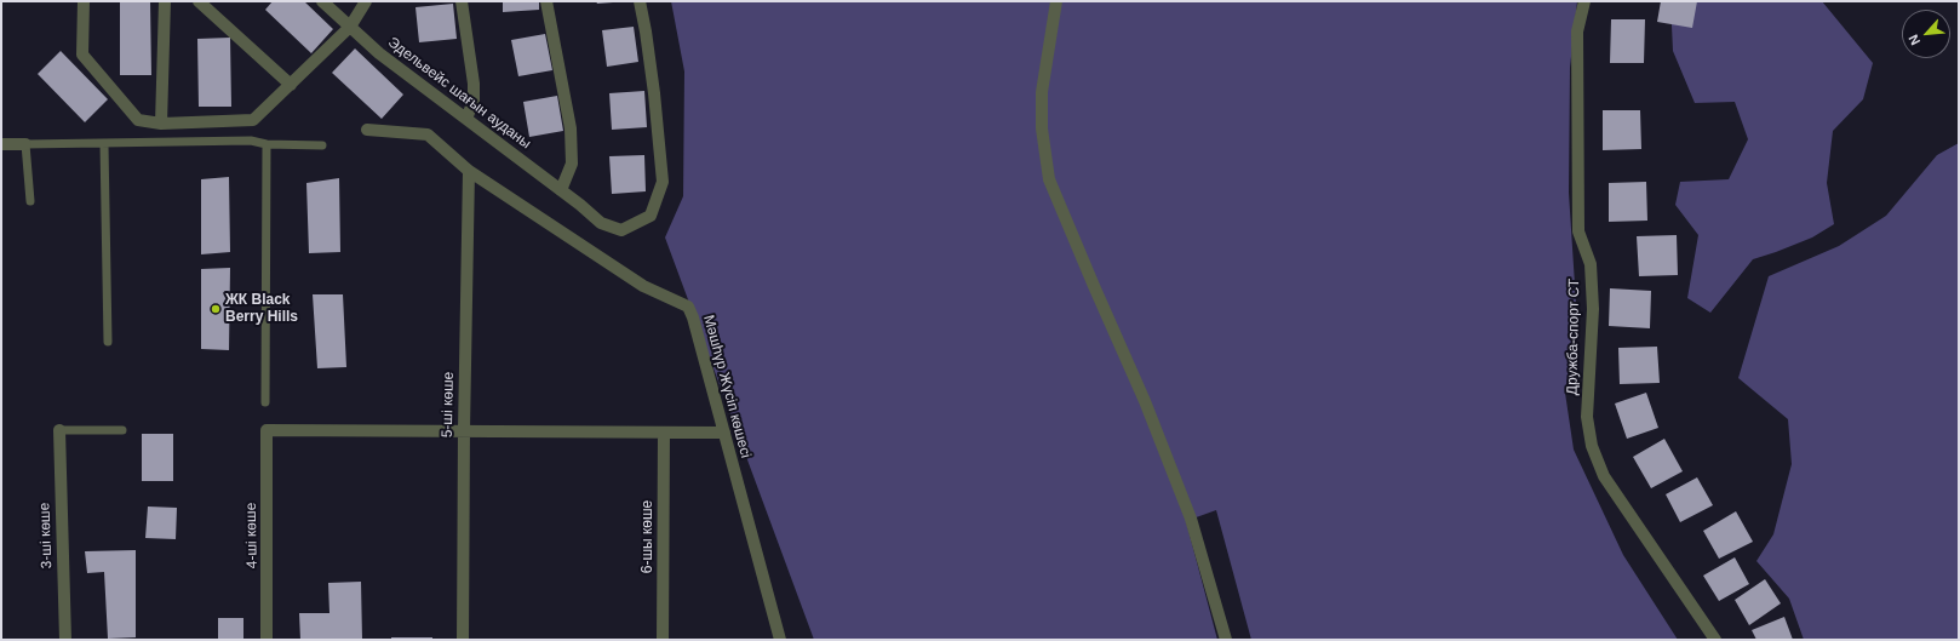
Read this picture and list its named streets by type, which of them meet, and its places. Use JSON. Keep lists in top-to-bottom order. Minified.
{"streets":{"street":["Эдельвейс шағын ауданы","Дружба-спорт СТ","Мәшhүр Жүсіп көшесі","5-ші көше","3-ші көше","4-ші көше","6-шы көше"]},"crossings":[["Мәшhүр Жүсіп көшесі","5-ші көше"],["5-ші көше","4-ші көше"]],"places":["ЖК Black Berry Hills"],"north":"bottom left"}
